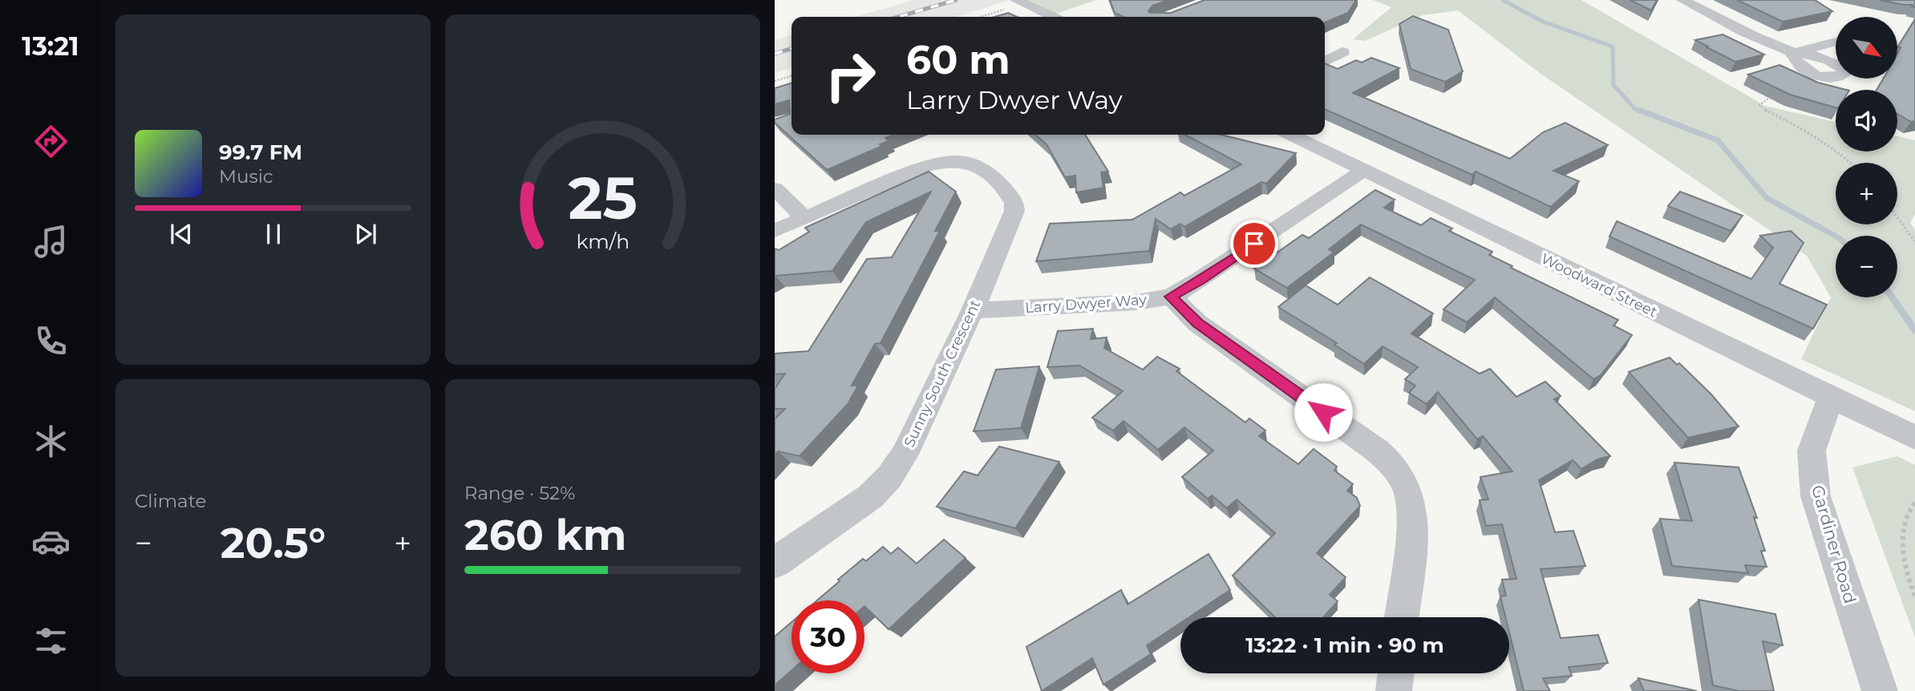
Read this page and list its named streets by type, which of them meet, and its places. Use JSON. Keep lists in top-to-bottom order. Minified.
{"streets":{"street":["Woodward Street","Larry Dwyer Way","Sunny South Crescent","Gardiner Road"]},"crossings":[["Woodward Street","Larry Dwyer Way"],["Woodward Street","Gardiner Road"],["Larry Dwyer Way","Sunny South Crescent"]],"north":"bottom right","page":{"tabs":"13:21","map_buttons":["+","−"],"turn":["60 m","Larry Dwyer Way"],"song":["99.7 FM","Music"],"tile":["Climate",["Range · 52%","260 km"]],"heat":["−","20.5°","+"],"limit":"30","trip":"13:22 · 1 min · 90 m","gauge":["25","km/h"]}}
